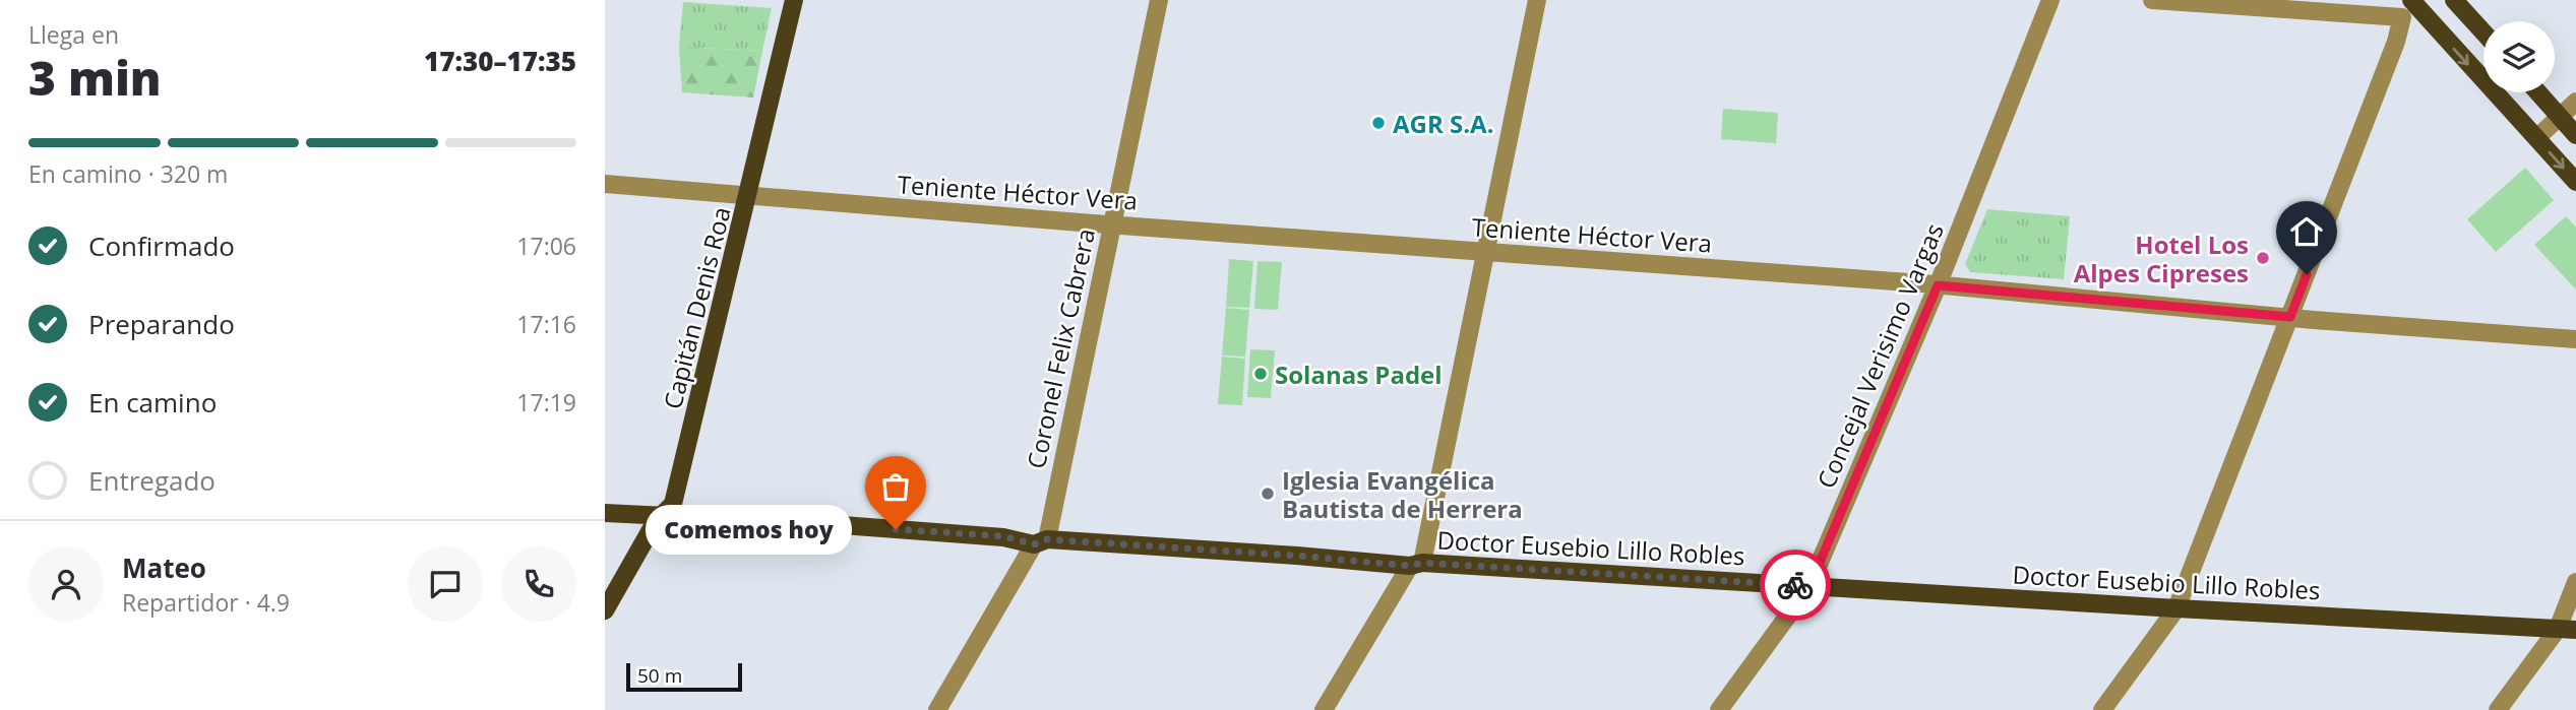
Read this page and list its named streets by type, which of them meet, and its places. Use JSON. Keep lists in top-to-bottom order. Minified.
{"streets":{"main road":["Capitán Denis Roa","Doctor Eusebio Lillo Robles"],"street":["Teniente Héctor Vera","Coronel Felix Cabrera","Concejal Verisimo Vargas"]},"crossings":[["Teniente Héctor Vera","Capitán Denis Roa"],["Teniente Héctor Vera","Coronel Felix Cabrera"],["Teniente Héctor Vera","Concejal Verisimo Vargas"],["Capitán Denis Roa","Doctor Eusebio Lillo Robles"],["Coronel Felix Cabrera","Doctor Eusebio Lillo Robles"],["Concejal Verisimo Vargas","Doctor Eusebio Lillo Robles"]],"places":["AGR S.A.","Hotel Los Alpes Cipreses","Solanas Padel","Iglesia Evangélica Bautista de Herrera","Comemos hoy"],"scale_bar":"50 m","page":{"heading":["3 min","Llega en","17:30–17:35"],"panel":["Mateo","Repartidor · 4.9"],"bar":"En camino · 320 m","list":[["Confirmado","17:06"],["Preparando","17:16"],["En camino","17:19"],"Entregado"],"bubble":"Comemos hoy","scale":"50 m"}}
